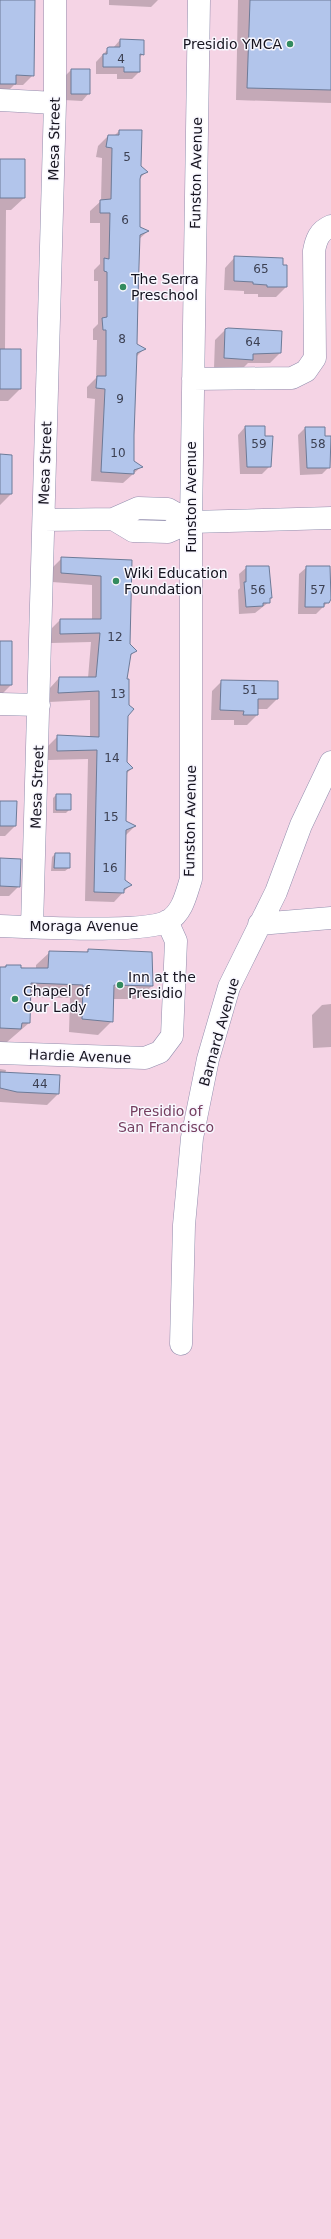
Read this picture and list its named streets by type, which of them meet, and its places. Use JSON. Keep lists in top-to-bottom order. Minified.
{"streets":{"street":["Mesa Street","Funston Avenue","Moraga Avenue","Barnard Avenue","Hardie Avenue"]},"crossings":[["Mesa Street","Moraga Avenue"],["Funston Avenue","Moraga Avenue"],["Funston Avenue","Hardie Avenue"],["Moraga Avenue","Hardie Avenue"]],"parks":["Presidio of San Francisco"],"places":["Presidio YMCA","The Serra Preschool","Wiki Education Foundation","Inn at the Presidio","Chapel of Our Lady"],"house_numbers":["4","5","6","65","8","64","9","59","58","10","56","57","12","51","13","14","15","16","44"]}
